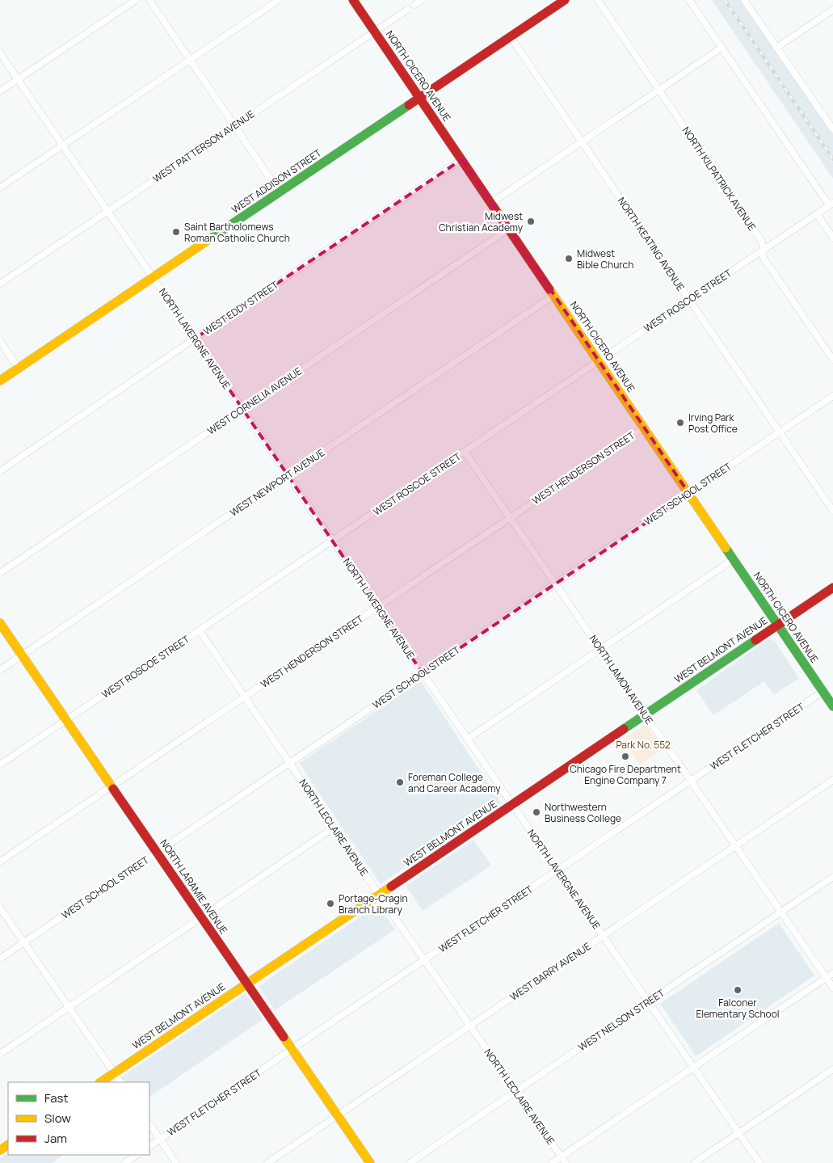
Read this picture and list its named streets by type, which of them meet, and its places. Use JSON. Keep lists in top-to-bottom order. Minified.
{"streets":{"main road":["NORTH CICERO AVENUE","WEST ADDISON STREET","WEST BELMONT AVENUE","NORTH LARAMIE AVENUE"],"street":["WEST PATTERSON AVENUE","NORTH KILPATRICK AVENUE","NORTH KEATING AVENUE","WEST ROSCOE STREET","WEST EDDY STREET","NORTH LAVERGNE AVENUE","WEST CORNELIA AVENUE","WEST HENDERSON STREET","WEST NEWPORT AVENUE","WEST SCHOOL STREET","NORTH LAMON AVENUE","WEST FLETCHER STREET","NORTH LECLAIRE AVENUE","WEST BARRY AVENUE","WEST NELSON STREET"]},"crossings":[["NORTH CICERO AVENUE","WEST PATTERSON AVENUE"],["NORTH CICERO AVENUE","WEST ADDISON STREET"],["NORTH CICERO AVENUE","WEST ROSCOE STREET"],["NORTH CICERO AVENUE","WEST EDDY STREET"],["NORTH CICERO AVENUE","WEST CORNELIA AVENUE"],["NORTH CICERO AVENUE","WEST HENDERSON STREET"],["NORTH CICERO AVENUE","WEST NEWPORT AVENUE"],["NORTH CICERO AVENUE","WEST SCHOOL STREET"],["NORTH CICERO AVENUE","WEST BELMONT AVENUE"],["NORTH CICERO AVENUE","WEST FLETCHER STREET"],["WEST PATTERSON AVENUE","NORTH LAVERGNE AVENUE"],["NORTH KILPATRICK AVENUE","WEST ROSCOE STREET"],["WEST ADDISON STREET","NORTH KEATING AVENUE"],["WEST ADDISON STREET","NORTH LAVERGNE AVENUE"],["NORTH KEATING AVENUE","WEST ROSCOE STREET"],["NORTH KEATING AVENUE","WEST SCHOOL STREET"],["WEST ROSCOE STREET","NORTH LAVERGNE AVENUE"],["WEST ROSCOE STREET","NORTH LAMON AVENUE"],["WEST ROSCOE STREET","NORTH LECLAIRE AVENUE"],["WEST ROSCOE STREET","NORTH LARAMIE AVENUE"],["WEST EDDY STREET","NORTH LAVERGNE AVENUE"],["NORTH LAVERGNE AVENUE","WEST CORNELIA AVENUE"],["NORTH LAVERGNE AVENUE","WEST HENDERSON STREET"],["NORTH LAVERGNE AVENUE","WEST NEWPORT AVENUE"],["NORTH LAVERGNE AVENUE","WEST SCHOOL STREET"],["NORTH LAVERGNE AVENUE","WEST BELMONT AVENUE"],["NORTH LAVERGNE AVENUE","WEST FLETCHER STREET"],["NORTH LAVERGNE AVENUE","WEST BARRY AVENUE"],["NORTH LAVERGNE AVENUE","WEST NELSON STREET"],["WEST HENDERSON STREET","NORTH LAMON AVENUE"],["WEST HENDERSON STREET","NORTH LECLAIRE AVENUE"],["WEST HENDERSON STREET","NORTH LARAMIE AVENUE"],["WEST NEWPORT AVENUE","NORTH LARAMIE AVENUE"],["WEST SCHOOL STREET","NORTH LAMON AVENUE"],["WEST SCHOOL STREET","NORTH LECLAIRE AVENUE"],["WEST SCHOOL STREET","NORTH LARAMIE AVENUE"],["WEST BELMONT AVENUE","NORTH LAMON AVENUE"],["WEST BELMONT AVENUE","NORTH LECLAIRE AVENUE"],["WEST BELMONT AVENUE","NORTH LARAMIE AVENUE"],["NORTH LAMON AVENUE","WEST FLETCHER STREET"],["NORTH LAMON AVENUE","WEST BARRY AVENUE"],["NORTH LAMON AVENUE","WEST NELSON STREET"],["WEST FLETCHER STREET","NORTH LECLAIRE AVENUE"],["WEST FLETCHER STREET","NORTH LARAMIE AVENUE"],["NORTH LECLAIRE AVENUE","WEST BARRY AVENUE"],["NORTH LECLAIRE AVENUE","WEST NELSON STREET"],["NORTH LARAMIE AVENUE","WEST BARRY AVENUE"]],"parks":["Park No. 552"],"places":["Midwest Christian Academy","Saint Bartholomews Roman Catholic Church","Midwest Bible Church","Irving Park Post Office","Chicago Fire Department Engine Company 7","Foreman College and Career Academy","Northwestern Business College","Portage-Cragin Branch Library","Falconer Elementary School"],"legend":["Fast","Slow","Jam"]}
